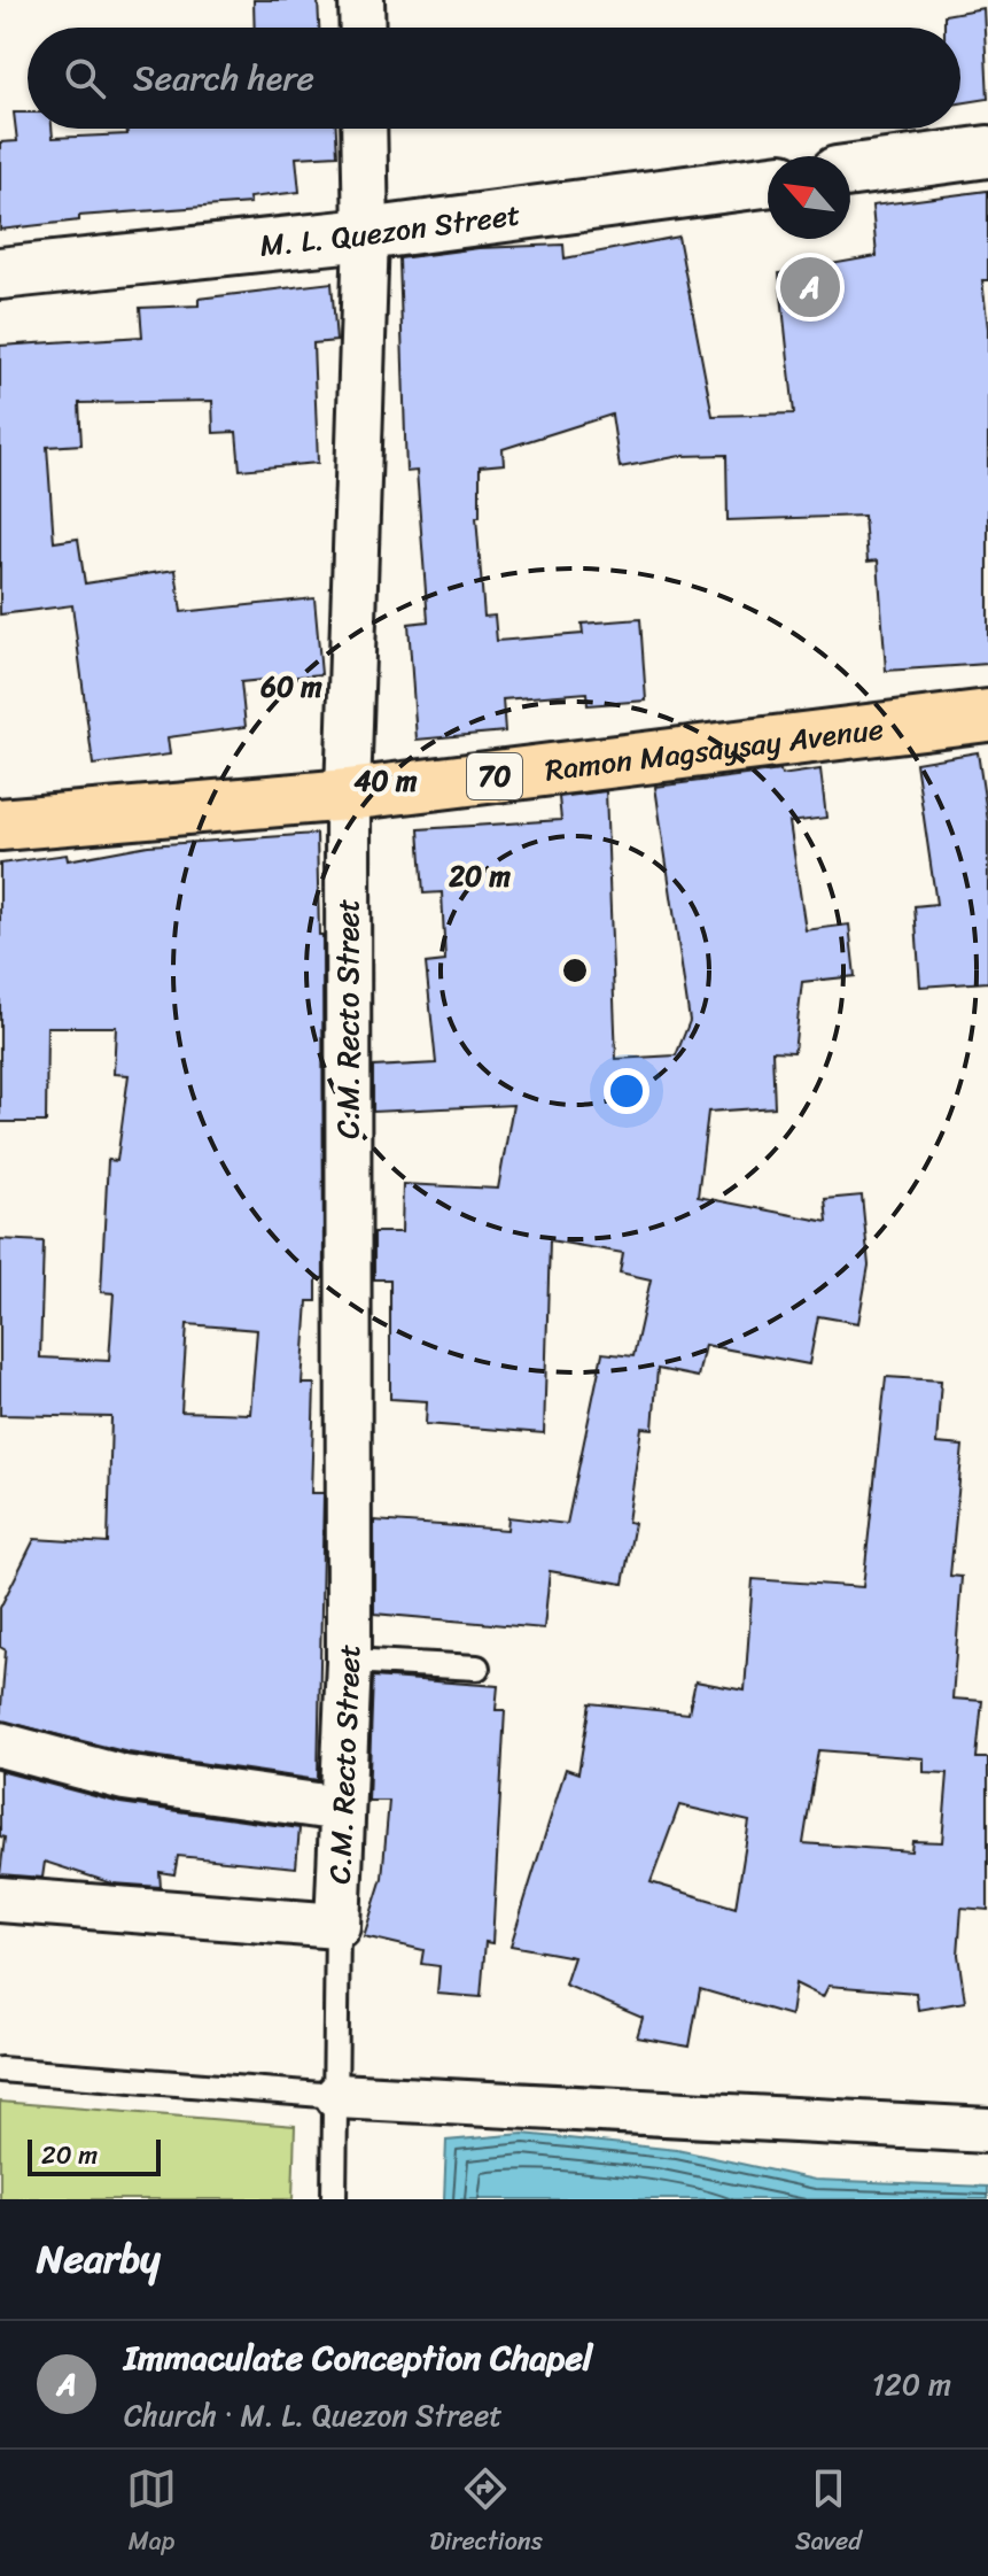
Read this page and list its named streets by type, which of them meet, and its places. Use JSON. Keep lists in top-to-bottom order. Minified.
{"streets":{"main road":["Ramon Magsaysay Avenue","70"],"street":["M. L. Quezon Street","C.M. Recto Street"]},"crossings":[["M. L. Quezon Street","C.M. Recto Street"],["Ramon Magsaysay Avenue","C.M. Recto Street"]],"scale_bar":"20 m","north":"top left","page":{"search":"Search here","pins":"A","scale":"20 m","heading":"Nearby","list":[{"mark":"A","name":"Immaculate Conception Chapel","note":"Church · M. L. Quezon Street","value":"120 m"}],"nav":["Map","Directions","Saved"]},"rings":["60 m","40 m","20 m"]}
